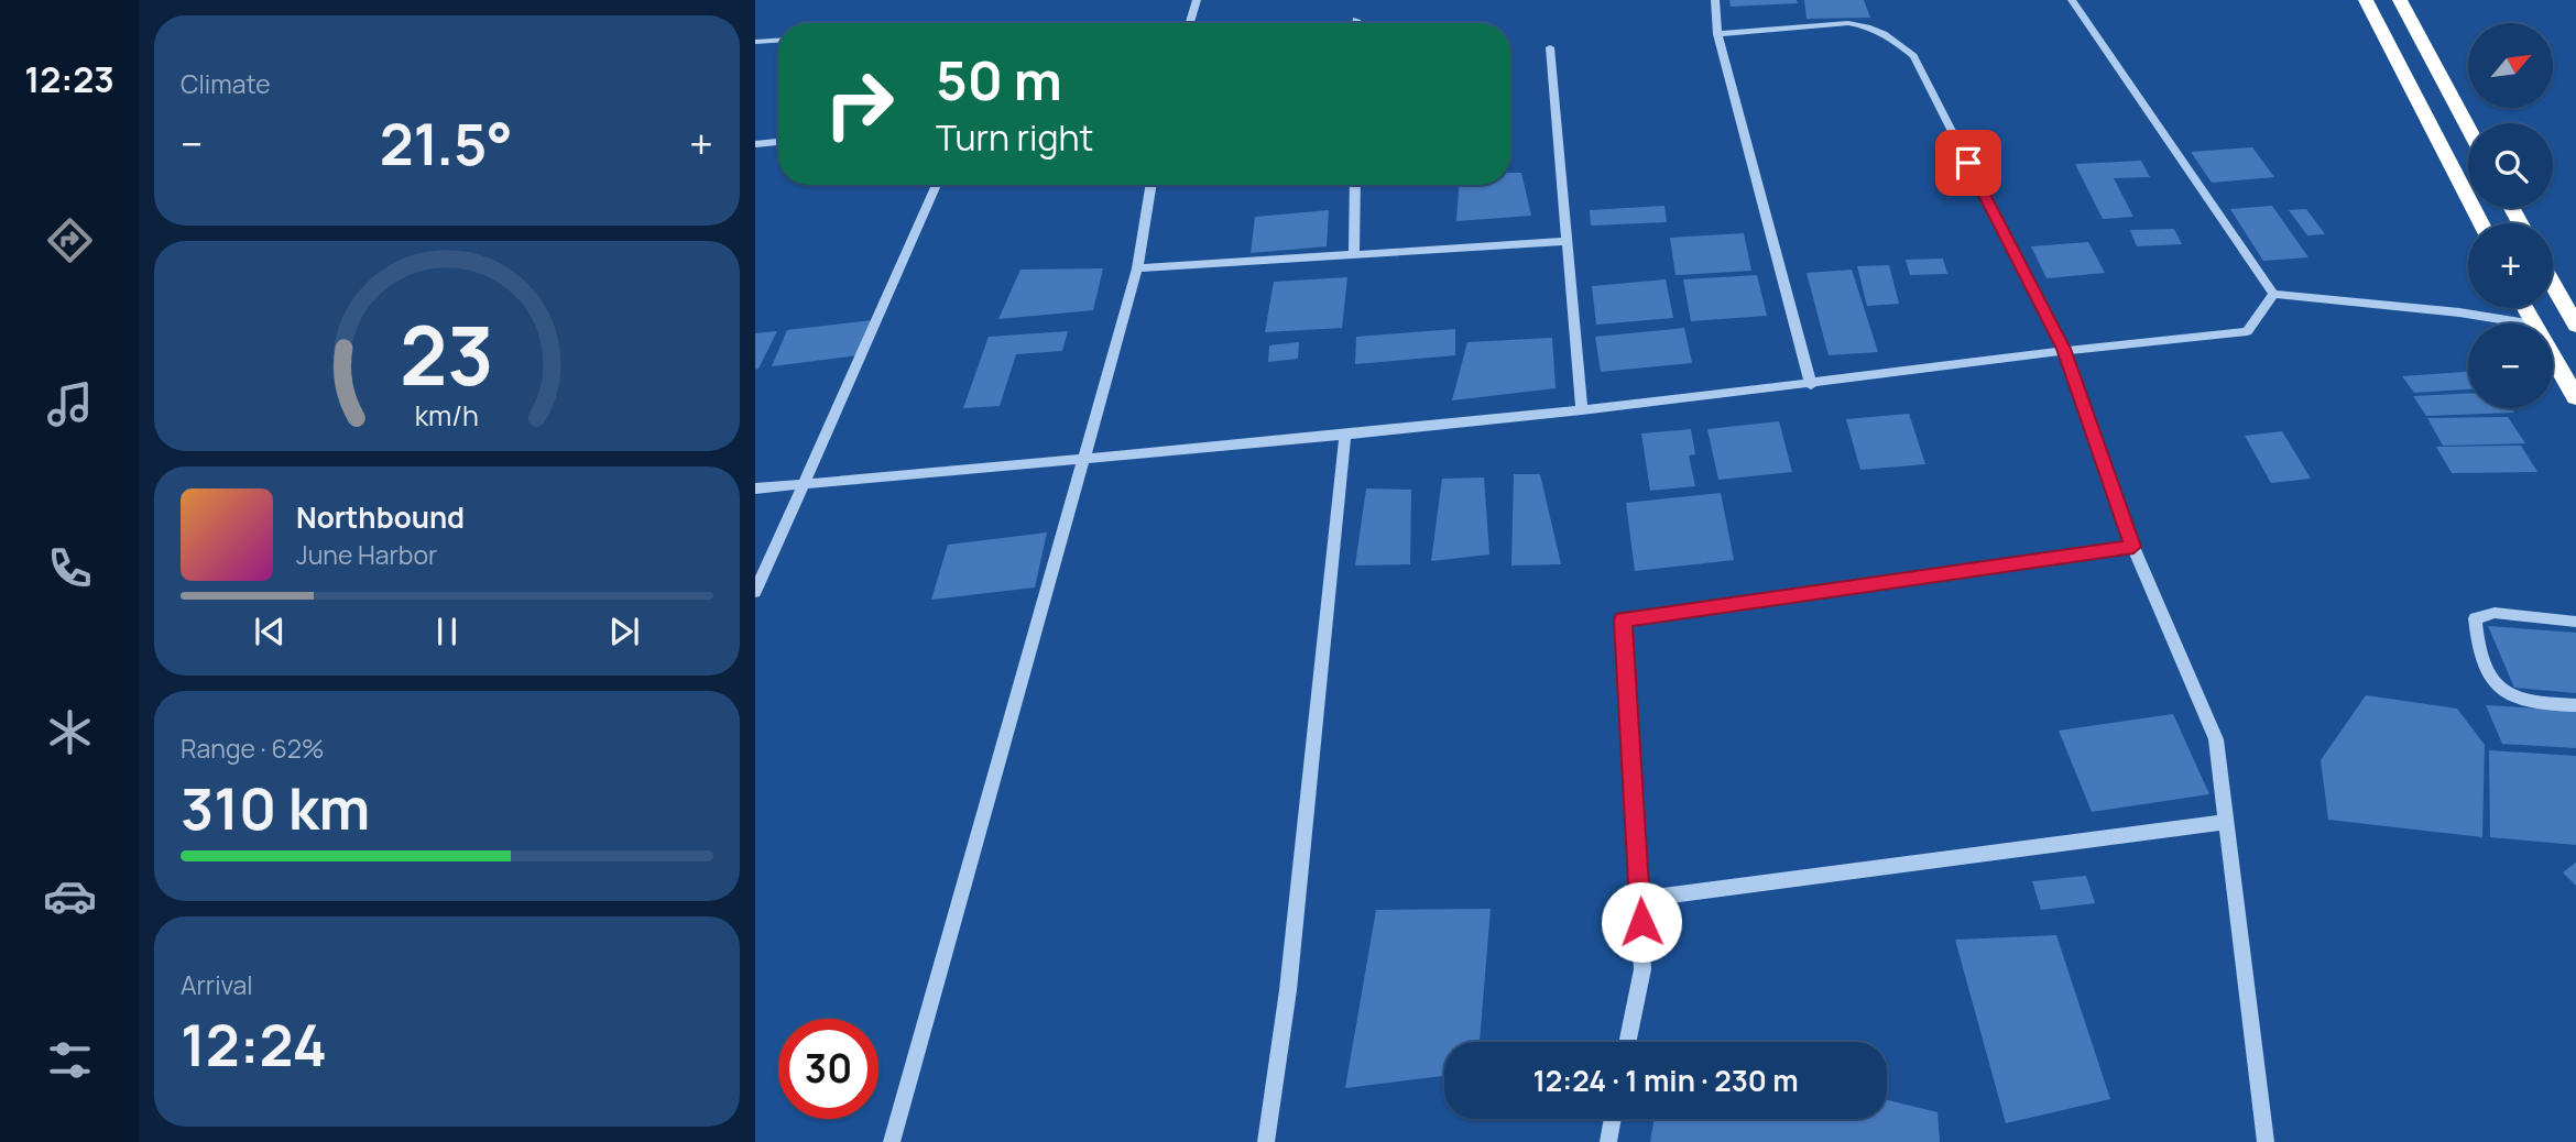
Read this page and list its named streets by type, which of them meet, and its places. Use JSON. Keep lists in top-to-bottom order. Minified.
{"north":"top right","page":{"tabs":"12:23","tile":["Climate",["Range · 62%","310 km"],["Arrival","12:24"]],"map_buttons":["+","−"],"turn":["50 m","Turn right"],"heat":["−","21.5°","+"],"song":["Northbound","June Harbor"],"limit":"30","trip":"12:24 · 1 min · 230 m","gauge":["23","km/h"]}}
